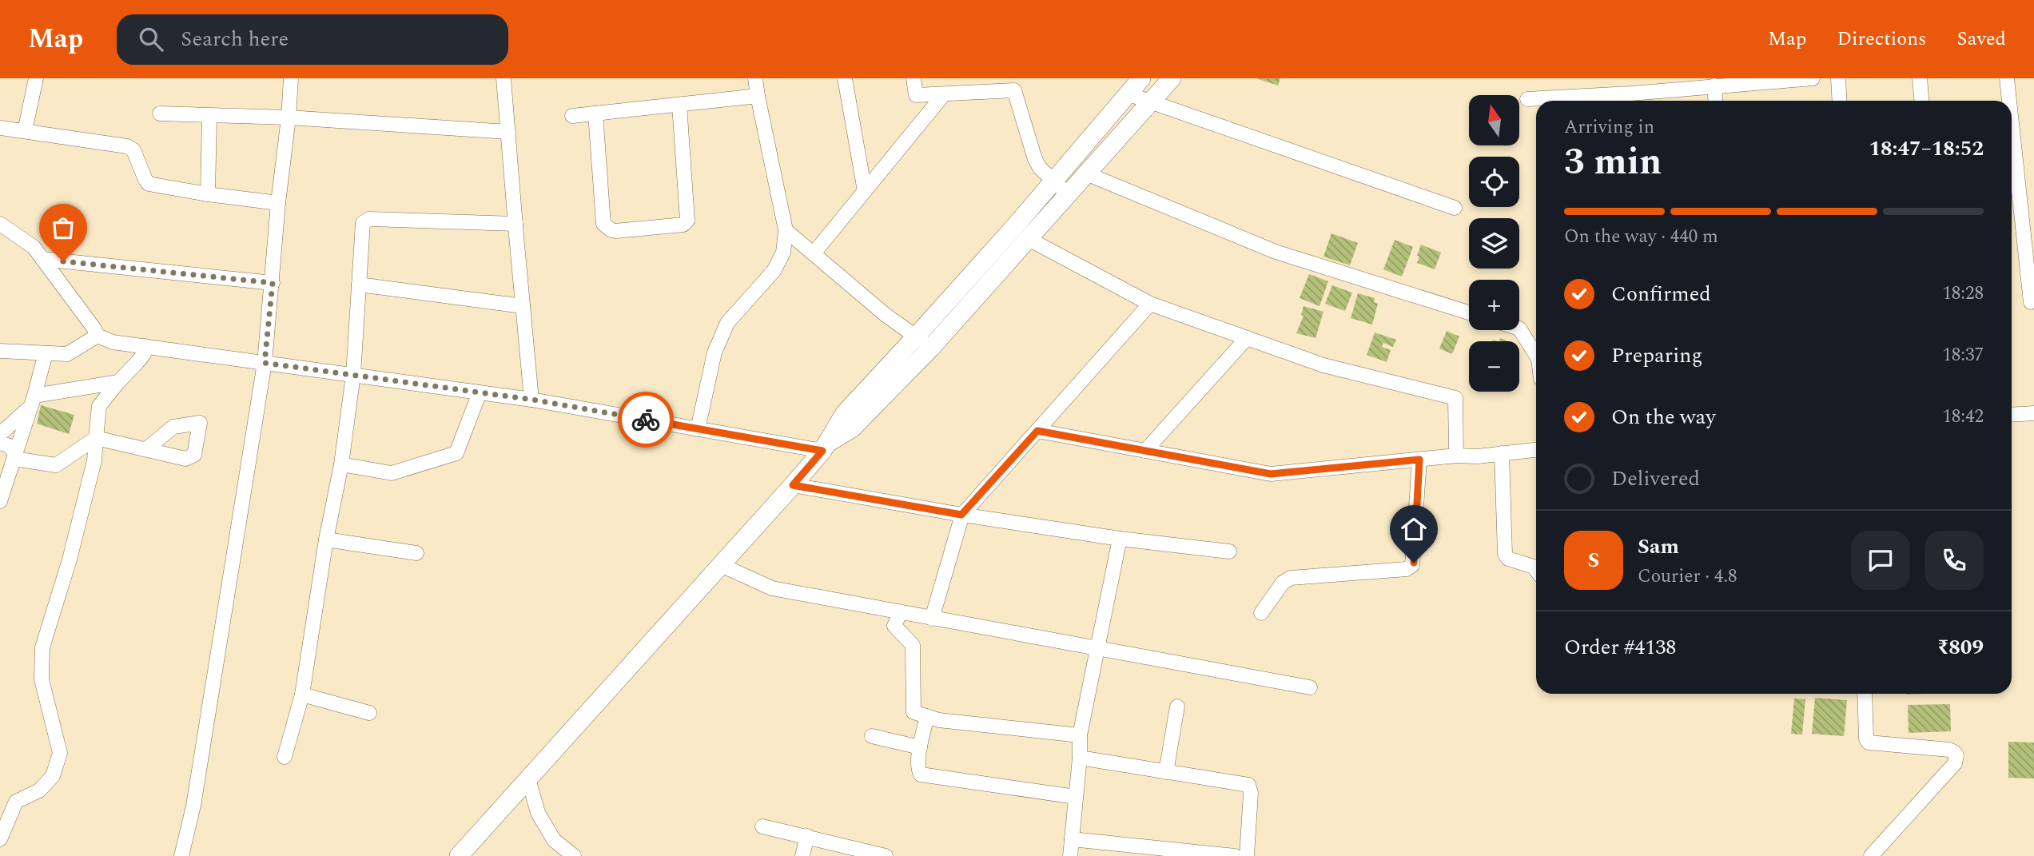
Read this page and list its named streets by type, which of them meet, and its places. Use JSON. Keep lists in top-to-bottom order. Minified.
{"north":"top","page":{"header":"Map","search":"Search here","nav":["Map","Directions","Saved"],"map_buttons":["+","−"],"heading":["3 min","Arriving in","18:47–18:52"],"panel":["Sam","Courier · 4.8","Order #4138","₹809"],"bar":"On the way · 440 m","list":[["Confirmed","18:28"],["Preparing","18:37"],["On the way","18:42"],"Delivered"],"round":"S"}}
